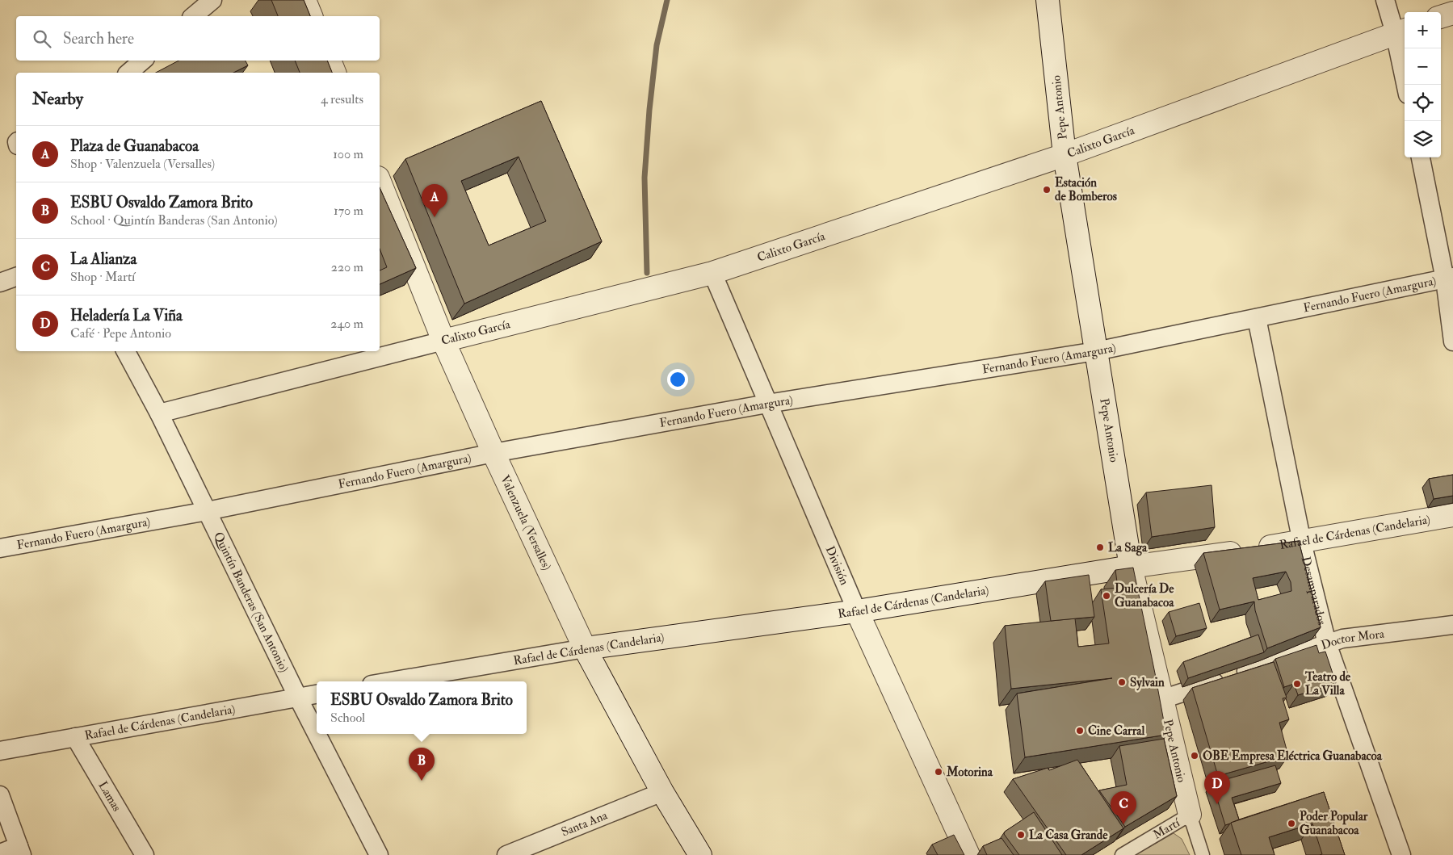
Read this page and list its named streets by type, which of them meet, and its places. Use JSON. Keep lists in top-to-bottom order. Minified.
{"streets":{"street":["Pepe Antonio","Calixto García","Fernando Fuero (Amargura)","Valenzuela (Versalles)","Rafael de Cárdenas (Candelaria)","División","Desamparados","Quintín Banderas (San Antonio)","Doctor Mora","Lamas","Santa Ana","Martí"]},"crossings":[["Pepe Antonio","Calixto García"],["Pepe Antonio","Fernando Fuero (Amargura)"],["Pepe Antonio","Rafael de Cárdenas (Candelaria)"],["Pepe Antonio","Doctor Mora"],["Pepe Antonio","Martí"],["Calixto García","Valenzuela (Versalles)"],["Calixto García","División"],["Calixto García","Quintín Banderas (San Antonio)"],["Fernando Fuero (Amargura)","Valenzuela (Versalles)"],["Fernando Fuero (Amargura)","División"],["Fernando Fuero (Amargura)","Desamparados"],["Fernando Fuero (Amargura)","Quintín Banderas (San Antonio)"],["Valenzuela (Versalles)","Rafael de Cárdenas (Candelaria)"],["Valenzuela (Versalles)","Santa Ana"],["Rafael de Cárdenas (Candelaria)","División"],["Rafael de Cárdenas (Candelaria)","Desamparados"],["Rafael de Cárdenas (Candelaria)","Quintín Banderas (San Antonio)"],["Rafael de Cárdenas (Candelaria)","Lamas"],["Desamparados","Doctor Mora"]],"places":["Estación de Bomberos","La Saga","Dulcería De Guanabacoa","Sylvain","Teatro de La Villa","Cine Carral","OBE Empresa Eléctrica Guanabacoa","Motorina","Poder Popular Guanabacoa","La Casa Grande"],"page":{"map_buttons":["+","−"],"search":"Search here","heading":["Nearby","4 results"],"list":[{"mark":"A","name":"Plaza de Guanabacoa","note":"Shop · Valenzuela (Versalles)","value":"100 m"},{"mark":"B","name":"ESBU Osvaldo Zamora Brito","note":"School · Quintín Banderas (San Antonio)","value":"170 m"},{"mark":"C","name":"La Alianza","note":"Shop · Martí","value":"220 m"},{"mark":"D","name":"Heladería La Viña","note":"Café · Pepe Antonio","value":"240 m"}],"pins":["A","B","D","C"],"popup":["ESBU Osvaldo Zamora Brito","School"]}}
